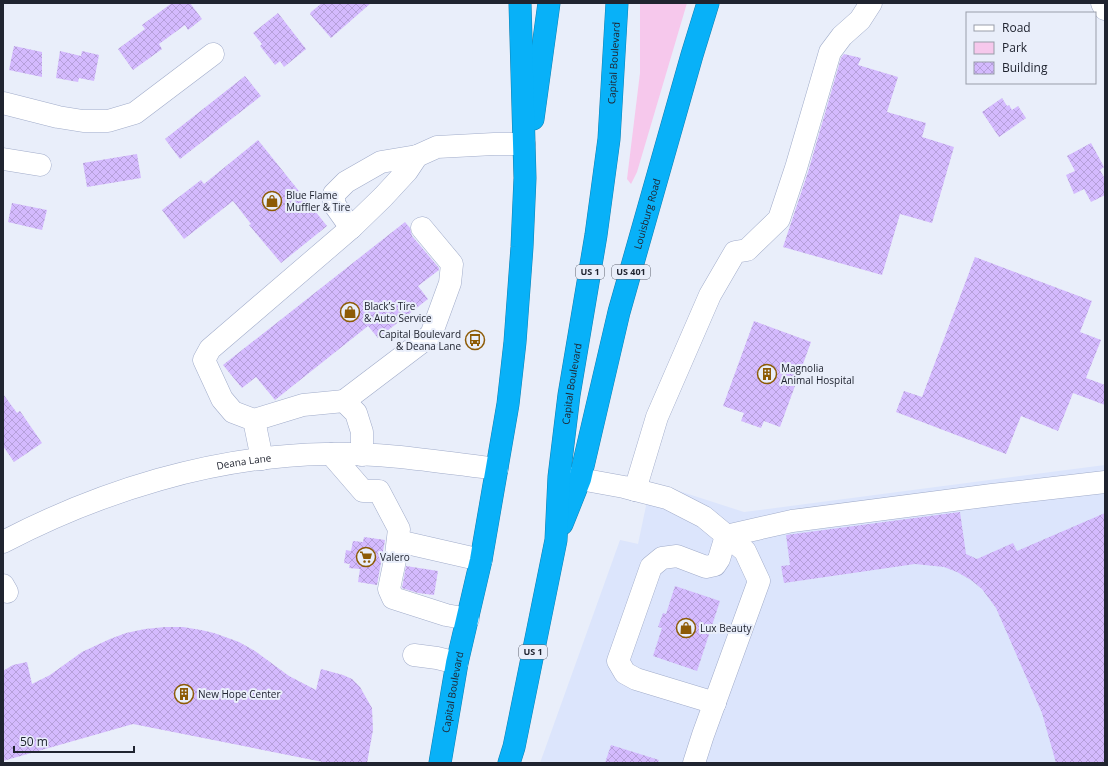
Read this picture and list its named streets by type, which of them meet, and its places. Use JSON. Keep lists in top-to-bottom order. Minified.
{"streets":{"highway":["Capital Boulevard","Louisburg Road","US 1","US 401"],"street":["Deana Lane"]},"crossings":[["Capital Boulevard","Louisburg Road"],["Capital Boulevard","Deana Lane"]],"places":{"shop":["Blue Flame Muffler & Tire","Black’s Tire & Auto Service","Lux Beauty"],"bus stop":["Capital Boulevard & Deana Lane"],"building":["Magnolia Animal Hospital","New Hope Center"],"supermarket":["Valero"]},"legend":["Road","Park","Building"],"scale_bar":"50 m"}
